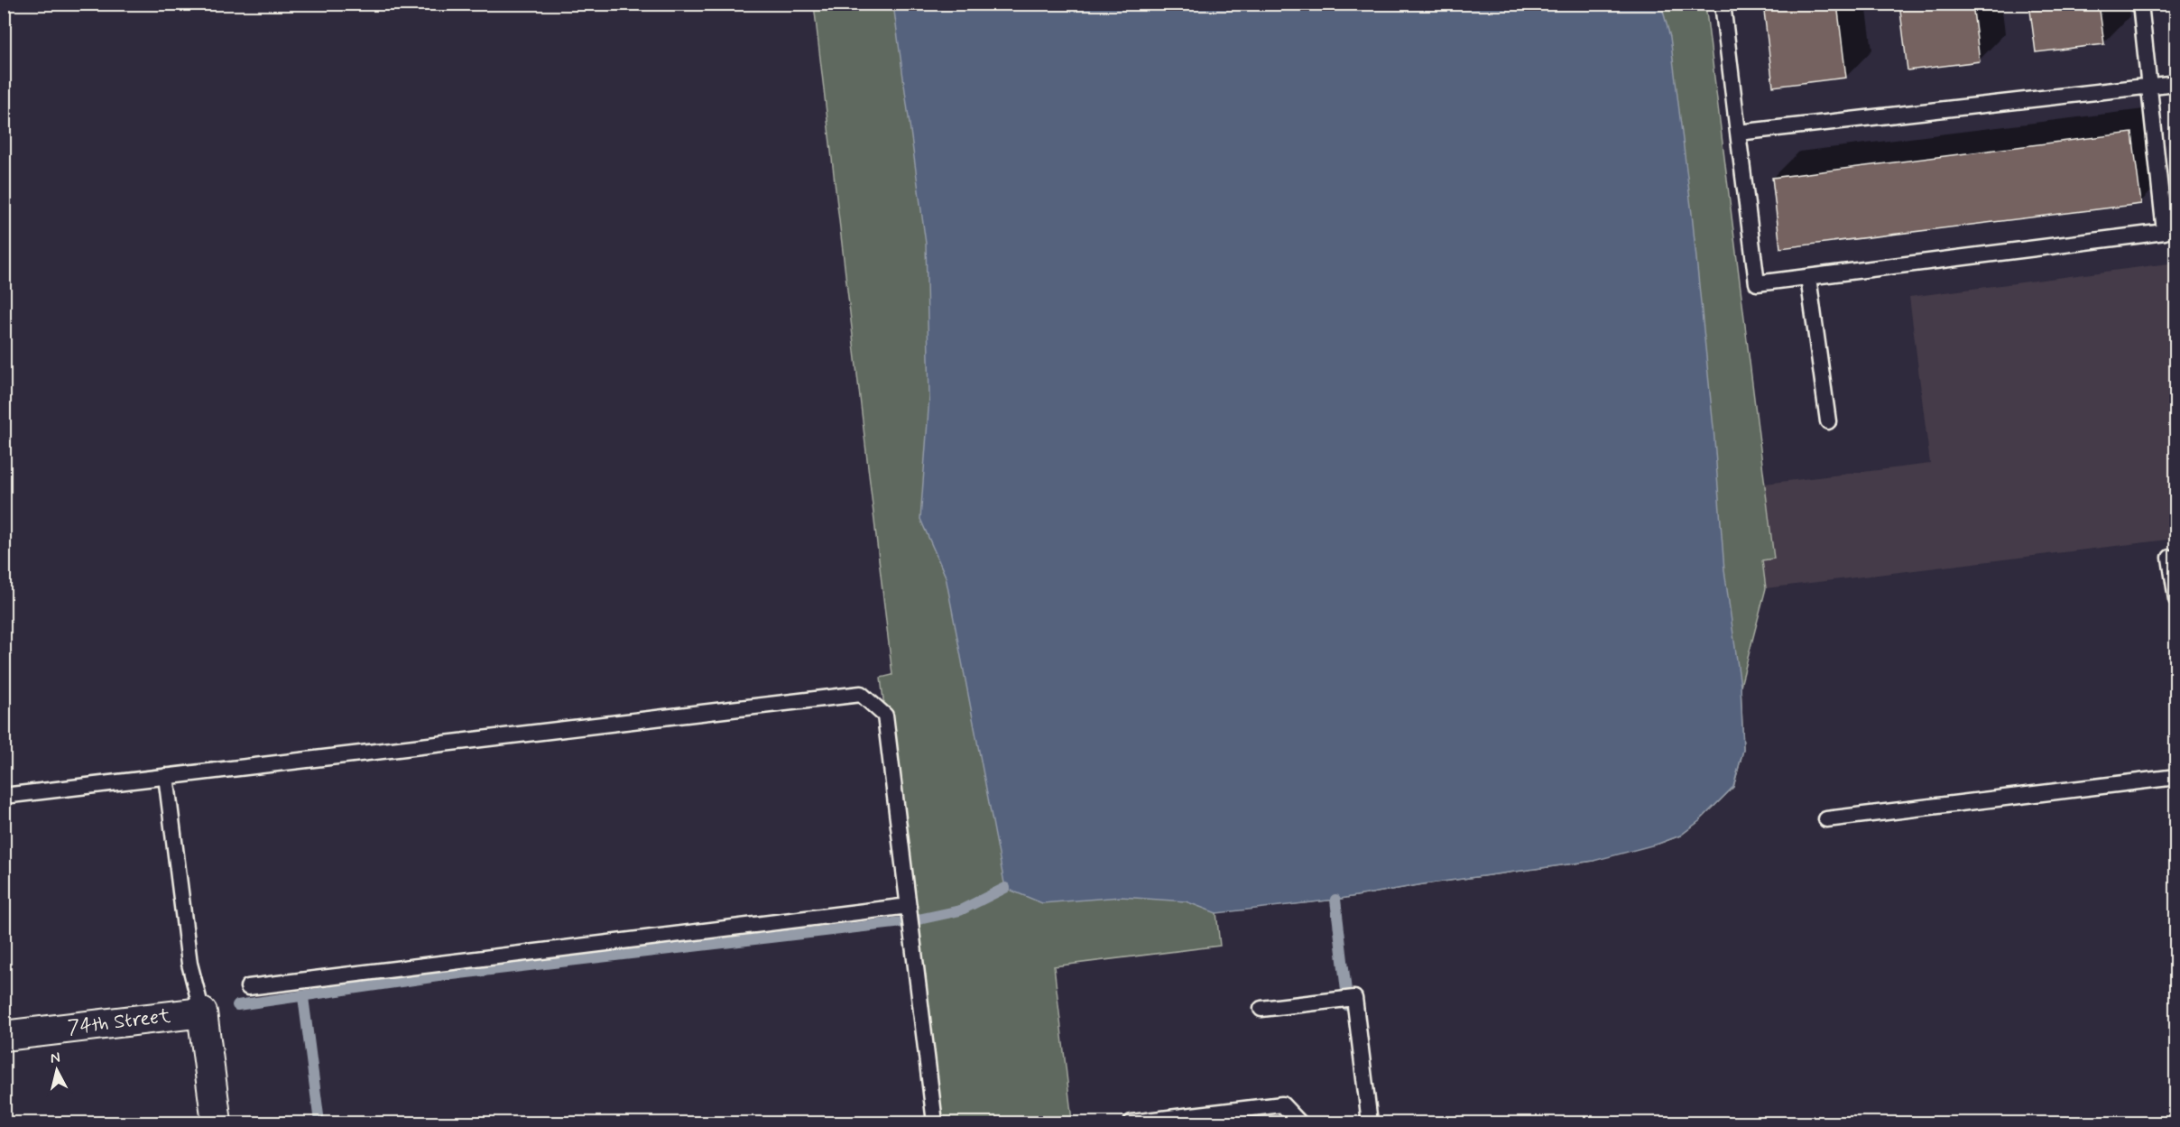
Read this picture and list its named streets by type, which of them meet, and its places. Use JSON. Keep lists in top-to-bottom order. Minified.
{"streets":{"street":["74th Street"]},"north":"top"}
